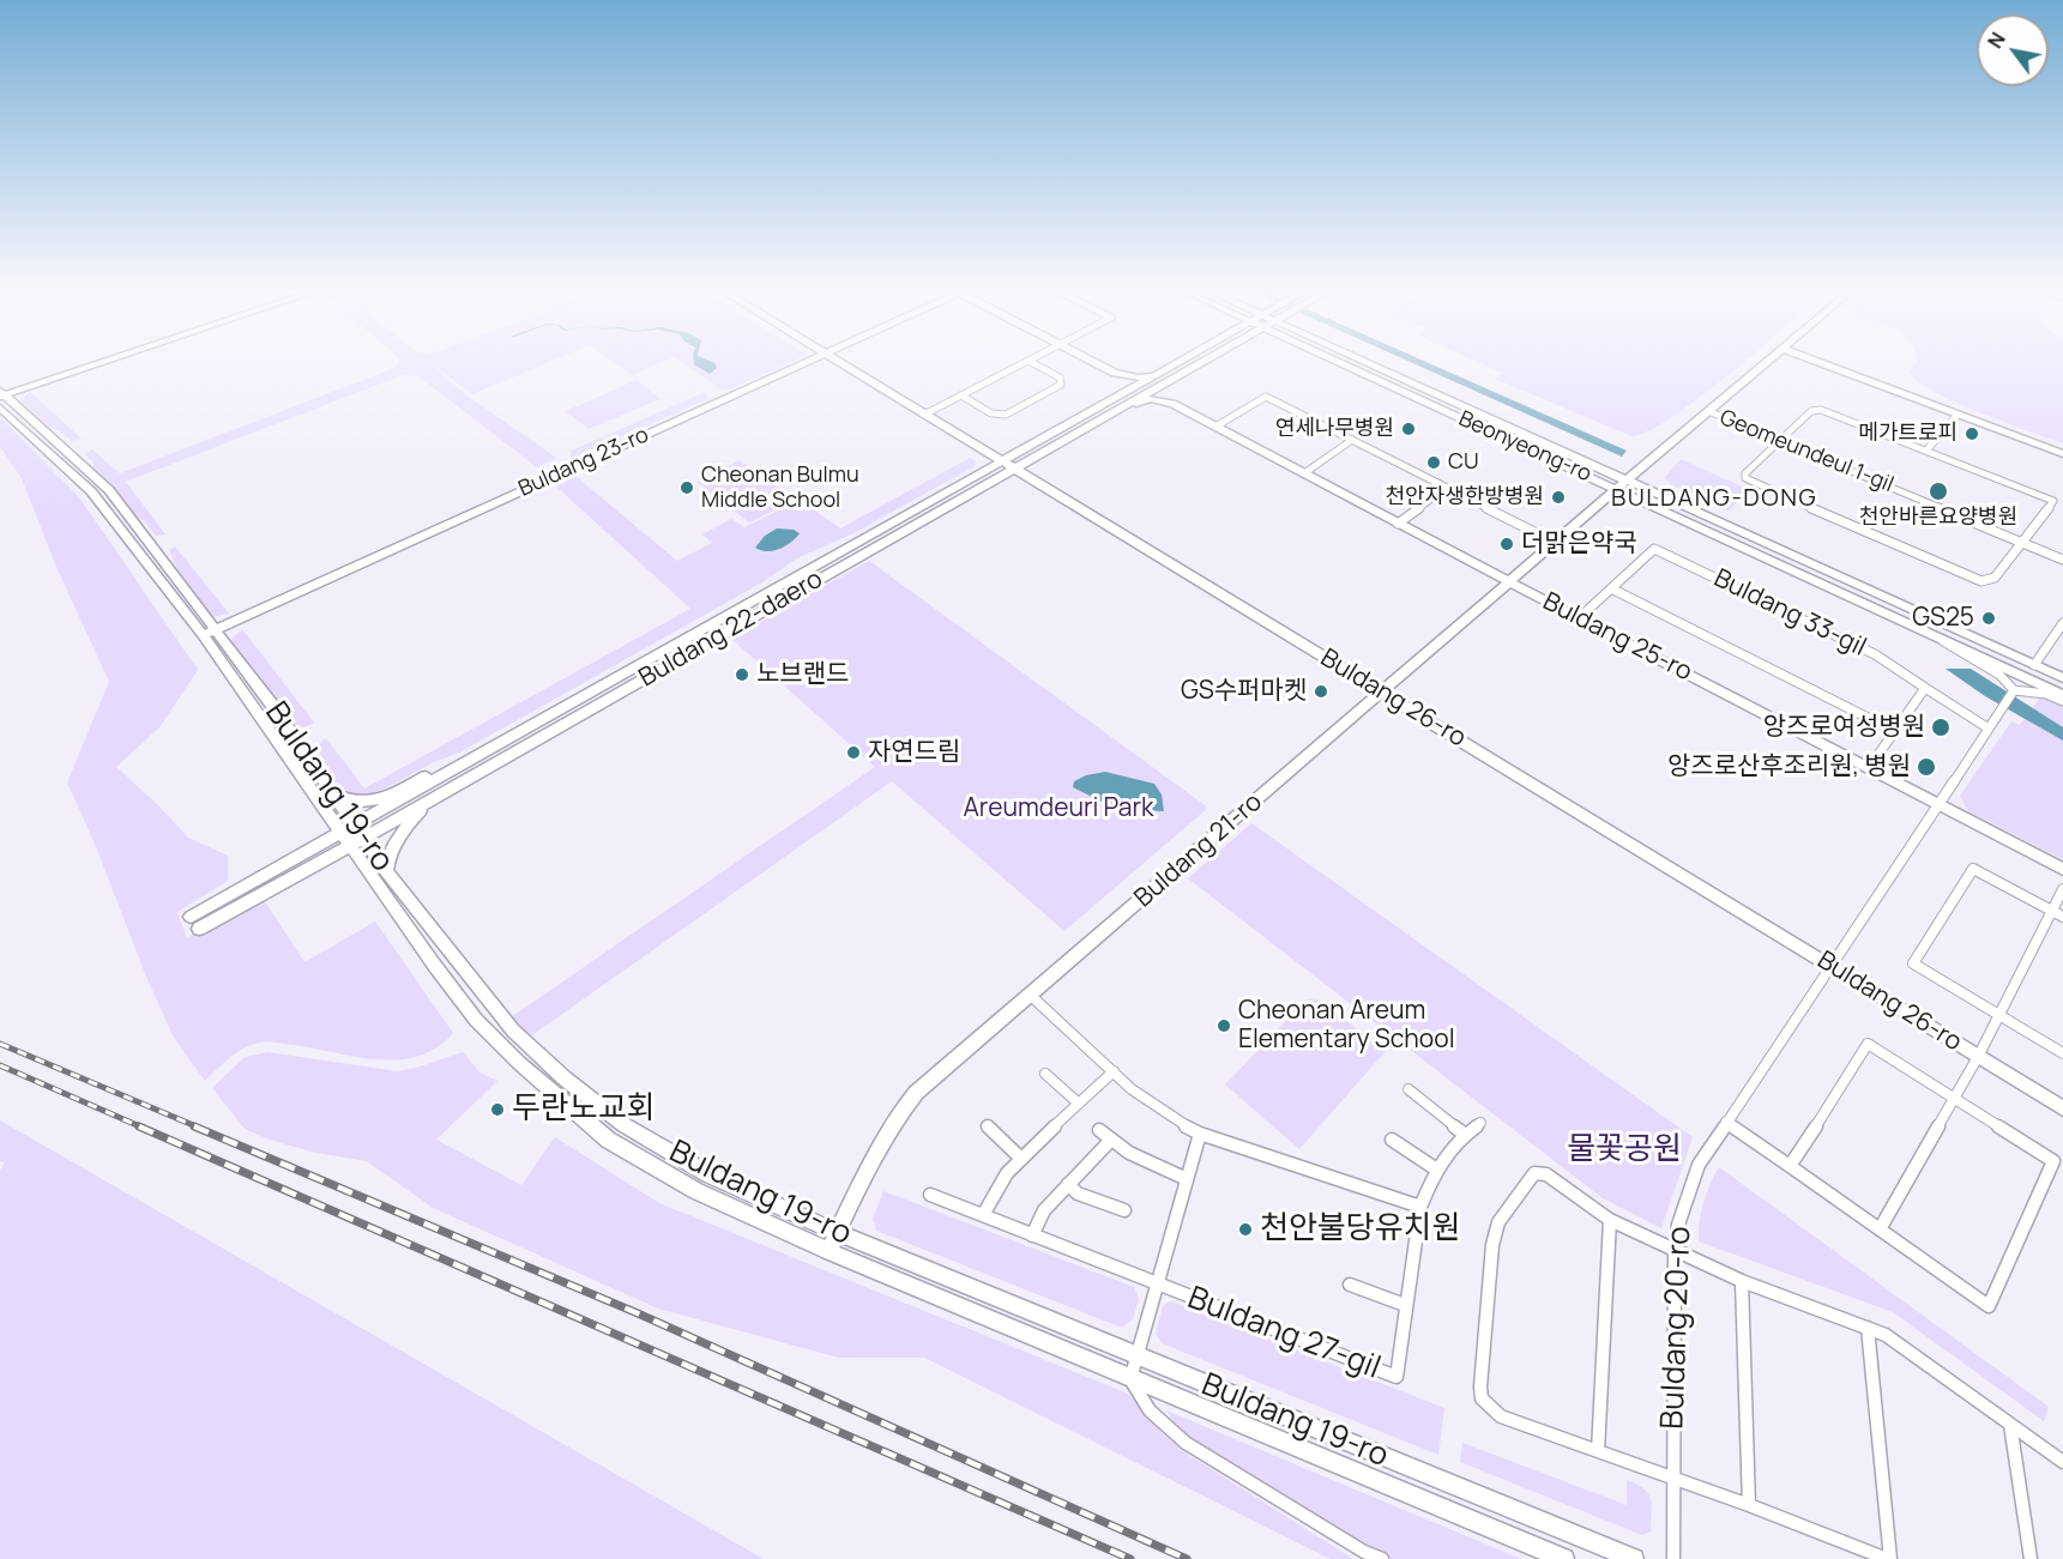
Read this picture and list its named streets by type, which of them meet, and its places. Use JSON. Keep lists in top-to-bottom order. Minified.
{"streets":{"street":["Beonyeong-ro","Geomeundeul 1-gil","Buldang 23-ro","Buldang 33-gil","Buldang 22-daero","Buldang 25-ro","Buldang 26-ro","Buldang 19-ro","Buldang 21-ro","Buldang 20-ro","Buldang 27-gil"]},"crossings":[["Beonyeong-ro","Buldang 21-ro"],["Geomeundeul 1-gil","Buldang 21-ro"],["Buldang 23-ro","Buldang 19-ro"],["Buldang 33-gil","Buldang 25-ro"],["Buldang 22-daero","Buldang 26-ro"],["Buldang 22-daero","Buldang 19-ro"],["Buldang 25-ro","Buldang 21-ro"],["Buldang 25-ro","Buldang 20-ro"],["Buldang 26-ro","Buldang 21-ro"],["Buldang 26-ro","Buldang 20-ro"],["Buldang 19-ro","Buldang 21-ro"],["Buldang 19-ro","Buldang 27-gil"]],"districts":["BULDANG-DONG"],"parks":["Areumdeuri Park","물꽃공원"],"places":["연세나무병원","메가트로피","CU","Cheonan Bulmu Middle School","천안바른요양병원","천안자생한방병원","더맑은약국","GS25","노브랜드","GS수퍼마켓","앙즈로여성병원","자연드림","앙즈로산후조리원, 병원","Cheonan Areum Elementary School","두란노교회","천안불당유치원"],"north":"top left"}
